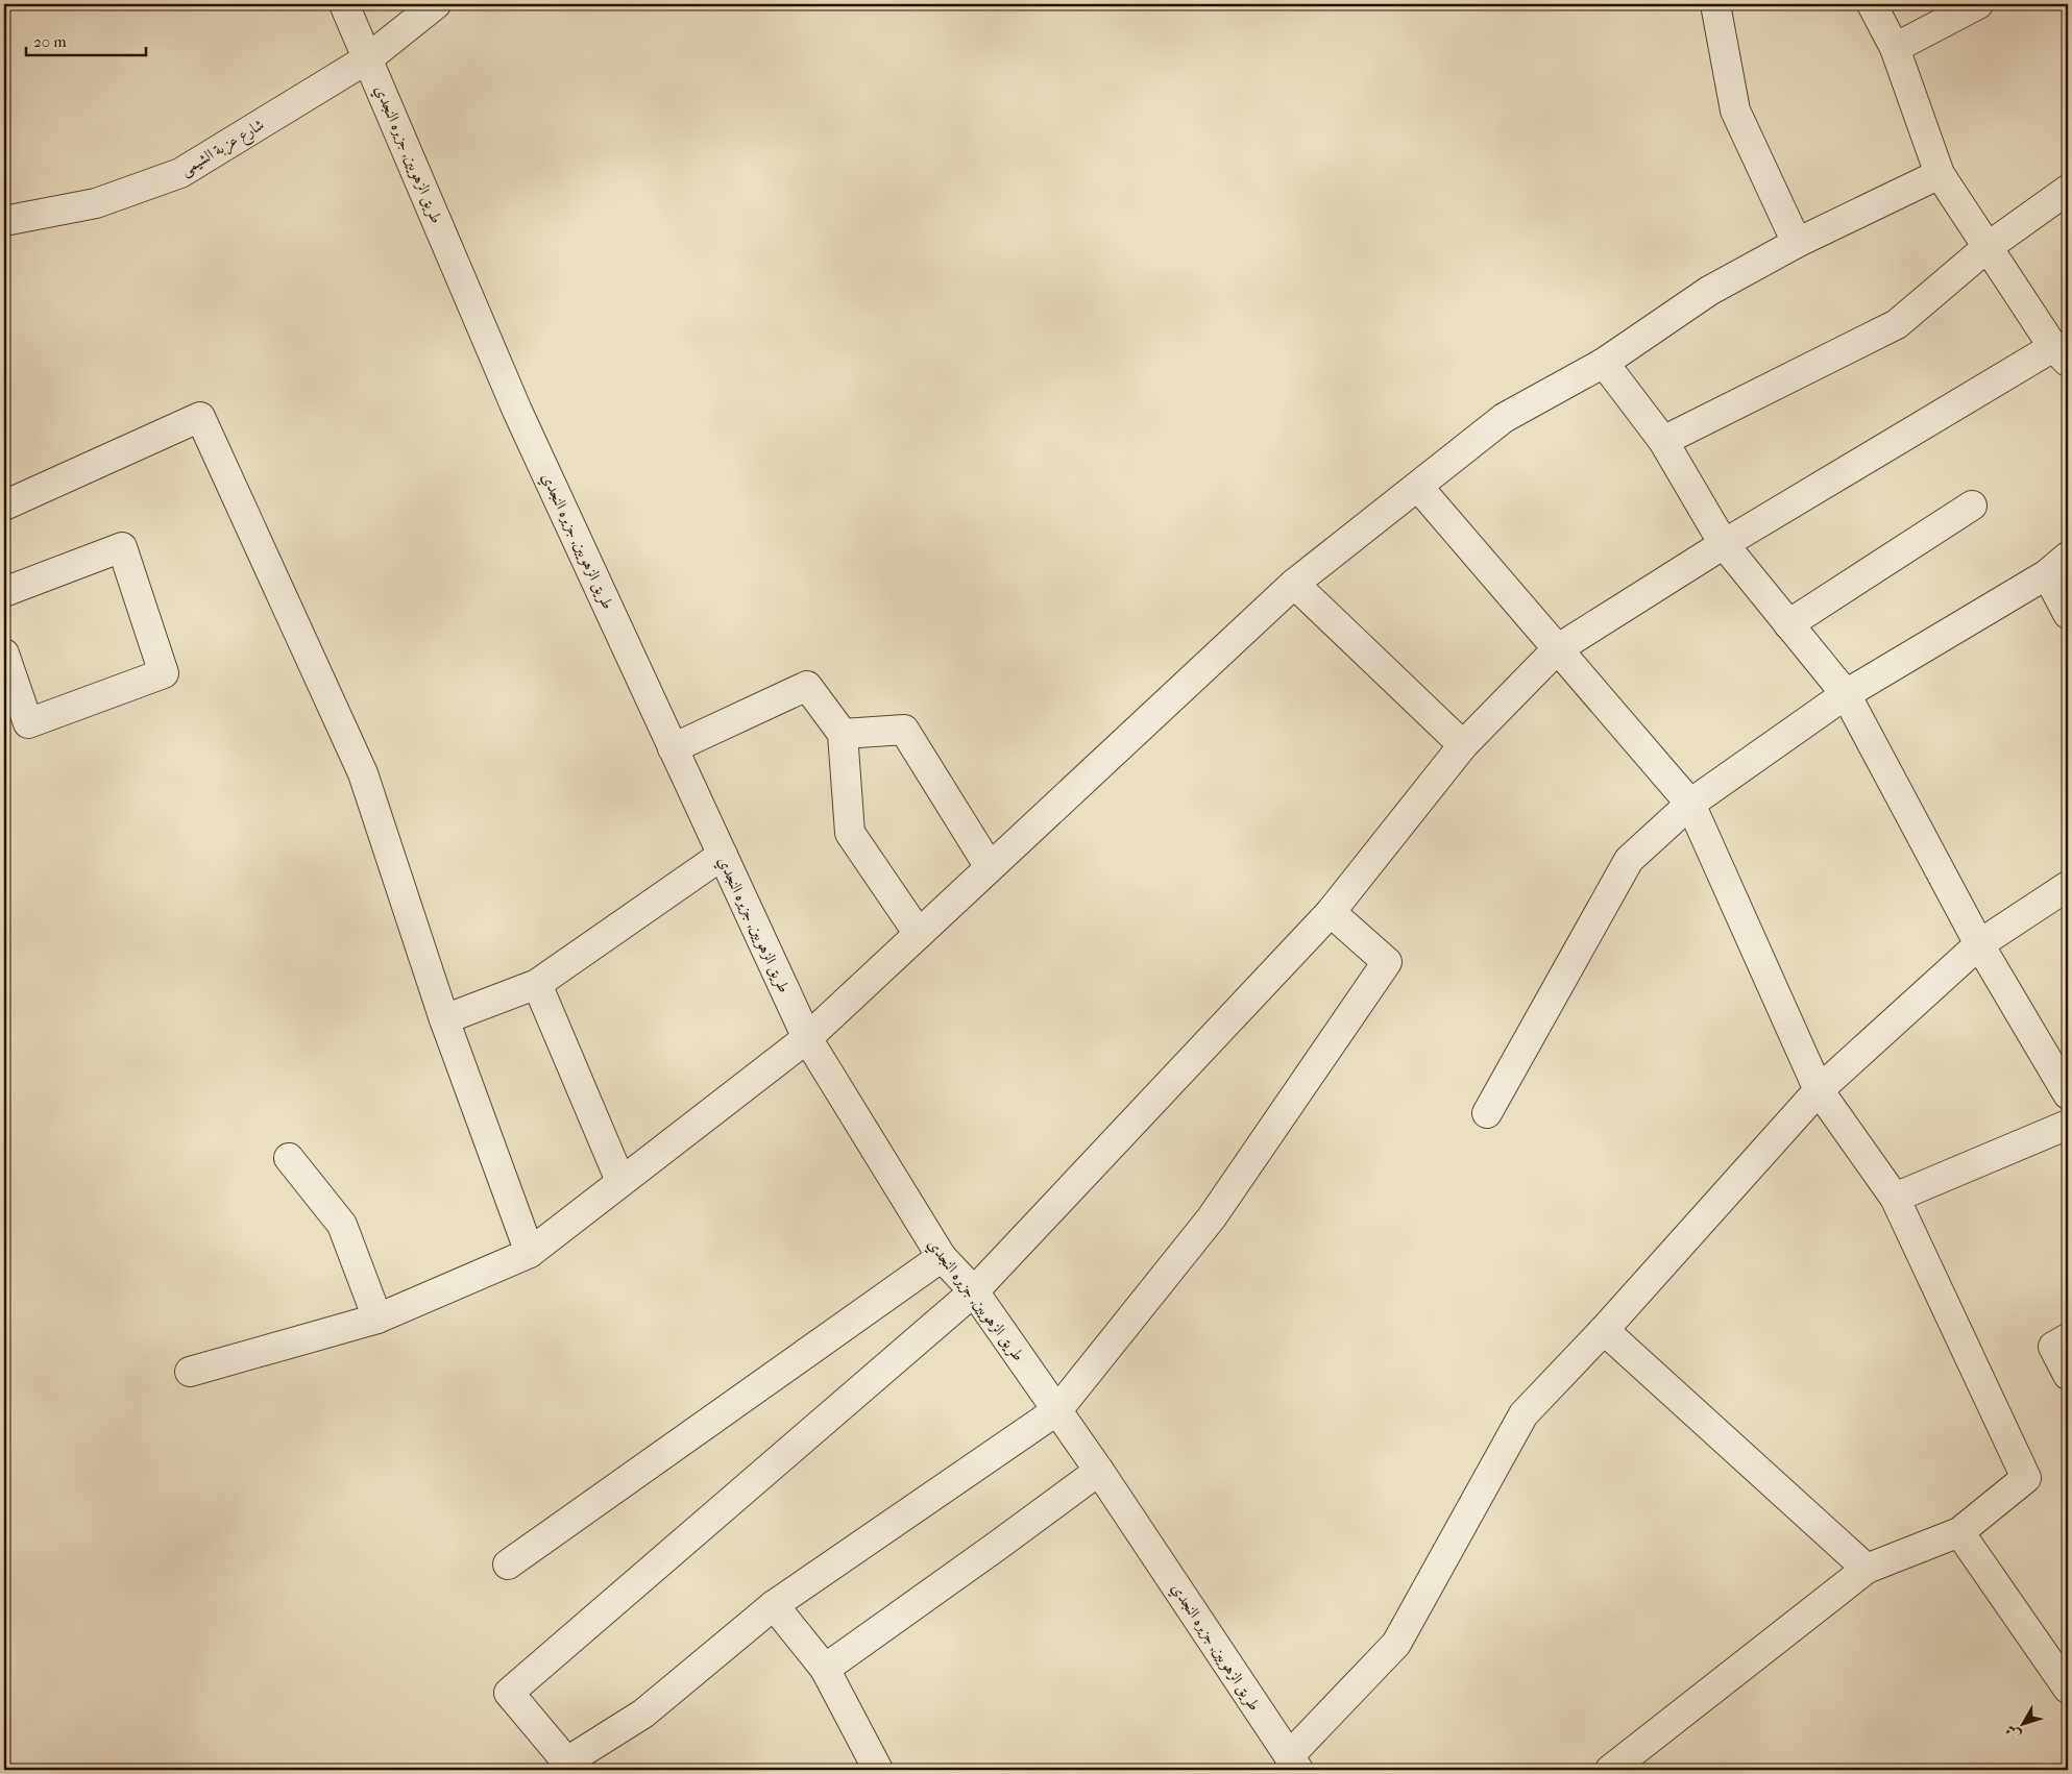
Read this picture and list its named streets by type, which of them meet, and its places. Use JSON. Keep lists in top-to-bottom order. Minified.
{"streets":{"street":["شارع عزبة الشيمى","طريق الزهويين, جزيره النجدي"]},"crossings":[["شارع عزبة الشيمى","طريق الزهويين, جزيره النجدي"]],"scale_bar":"20 m","north":"bottom left"}
